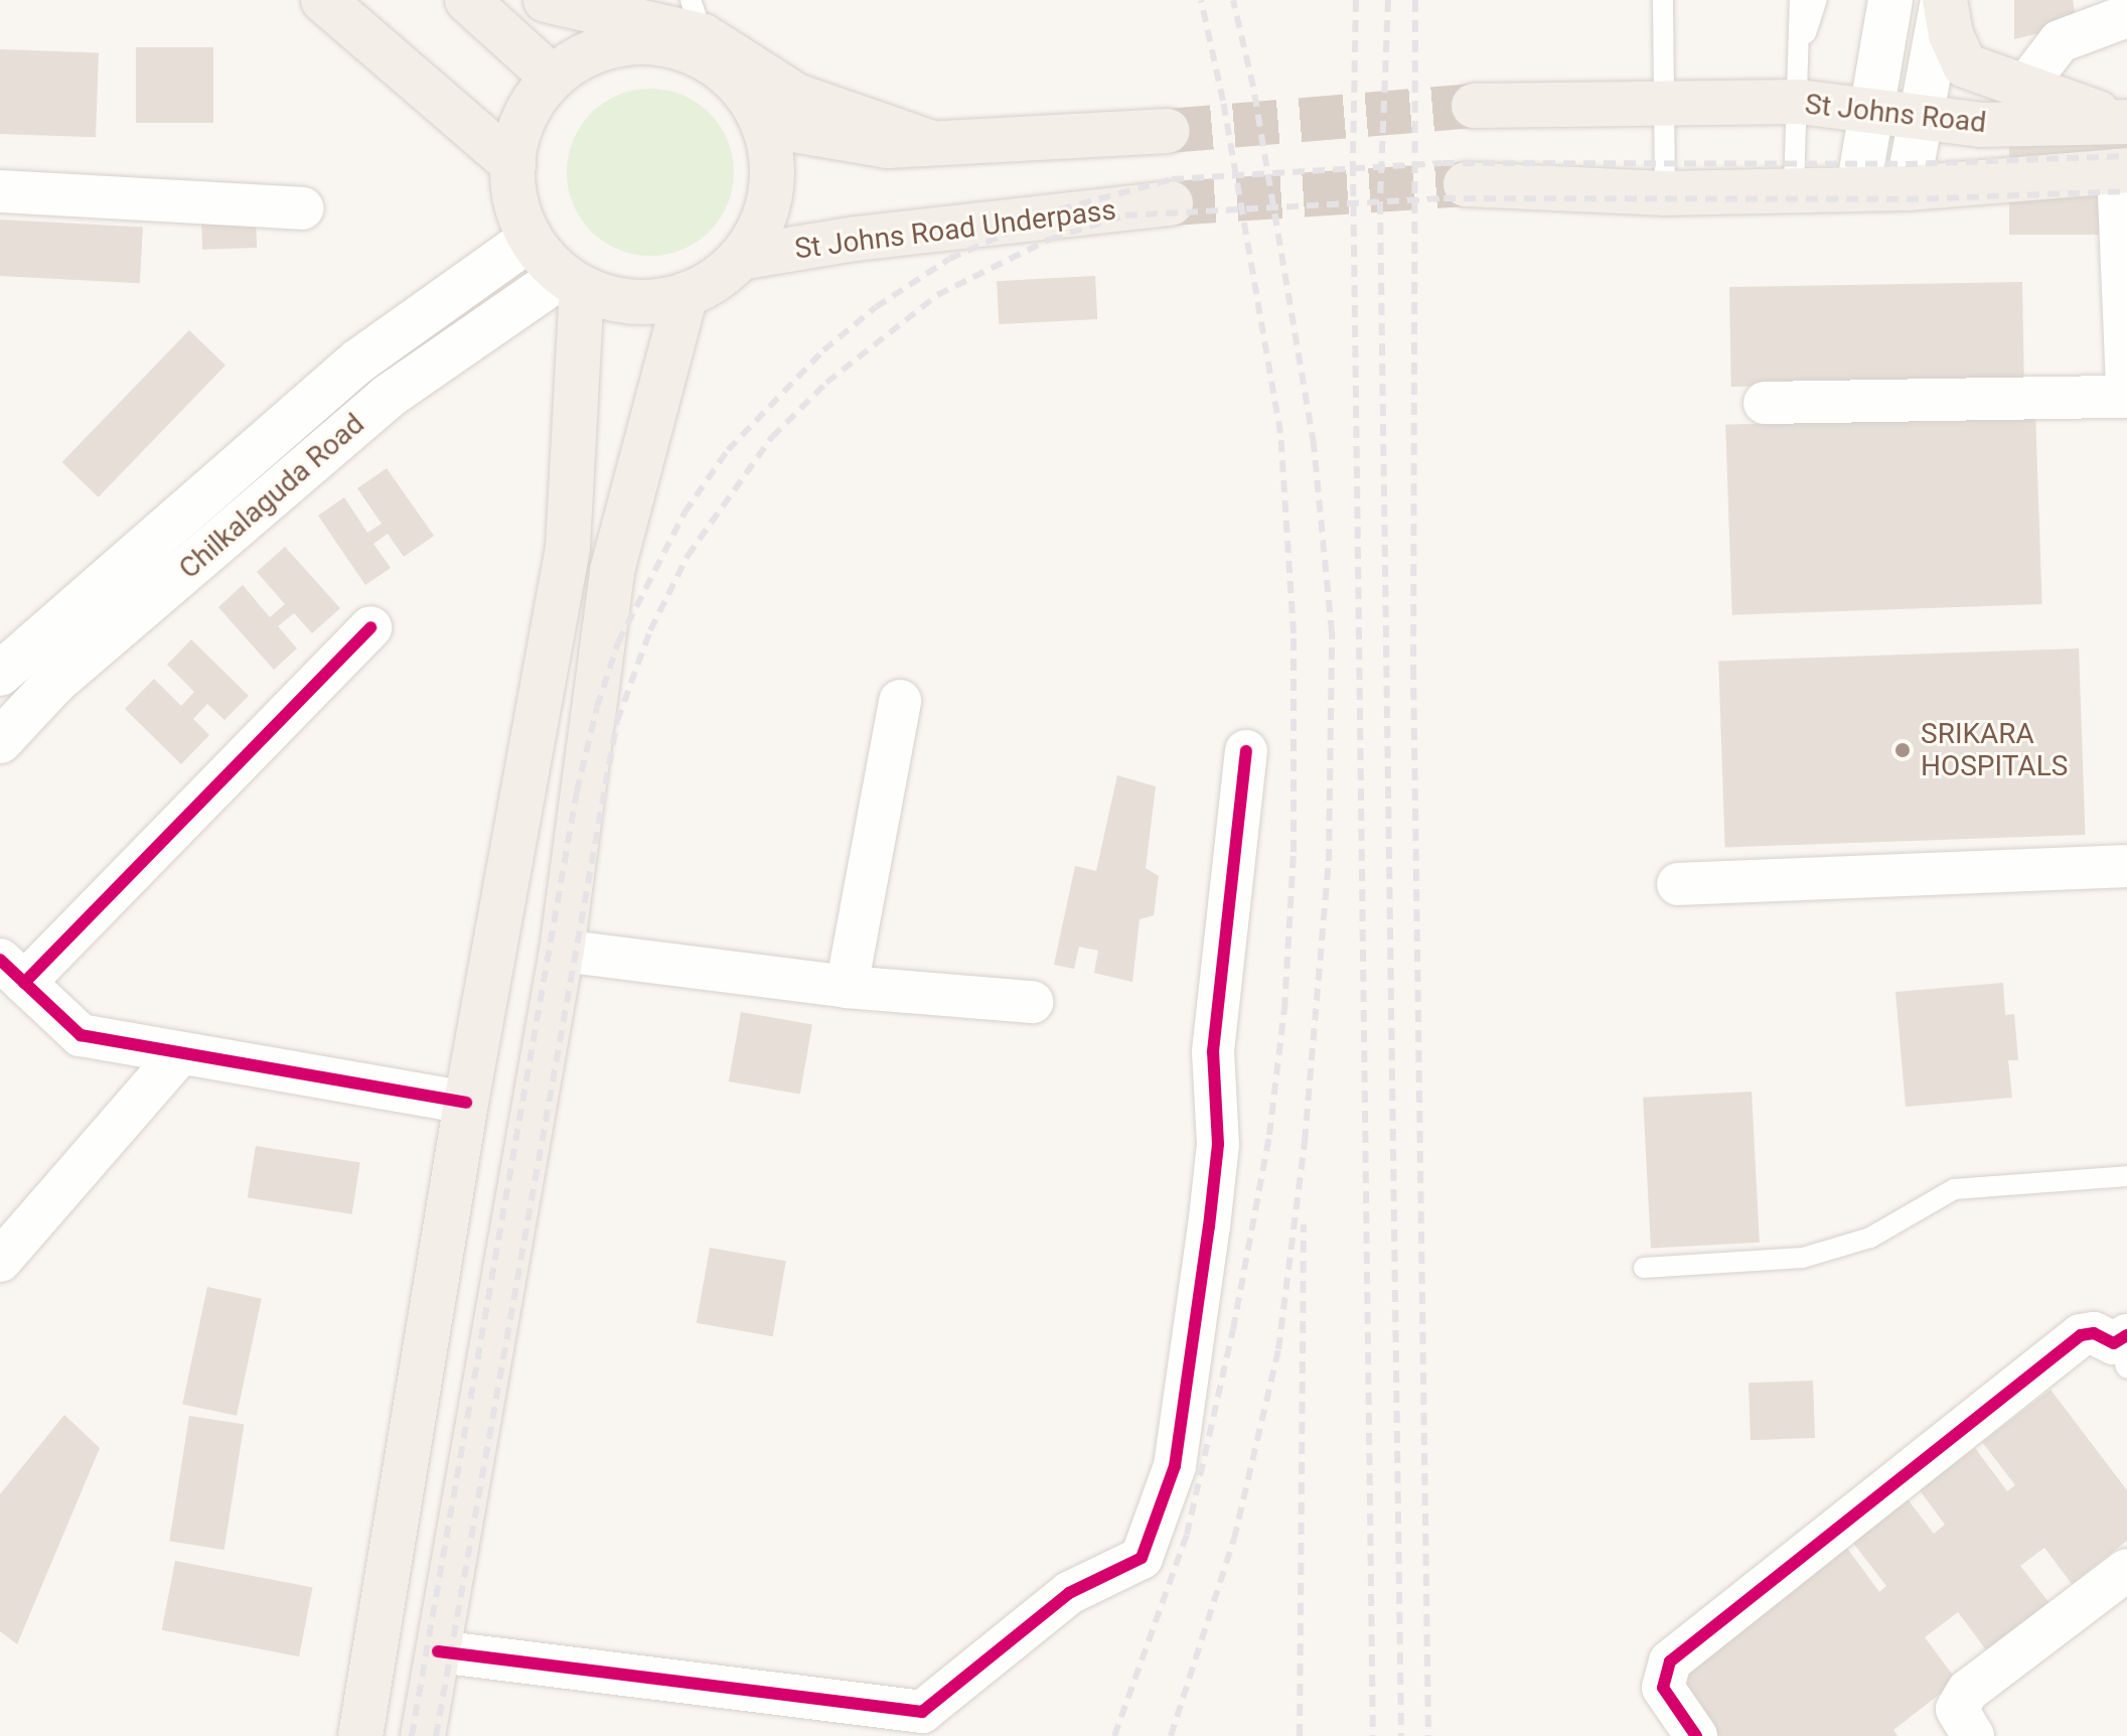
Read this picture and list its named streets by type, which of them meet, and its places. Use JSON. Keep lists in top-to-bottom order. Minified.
{"streets":{"main road":["St Johns Road","St Johns Road Underpass","Chilkalaguda Road"]},"crossings":[["St Johns Road Underpass","Chilkalaguda Road"]],"places":["SRIKARA HOSPITALS"]}
